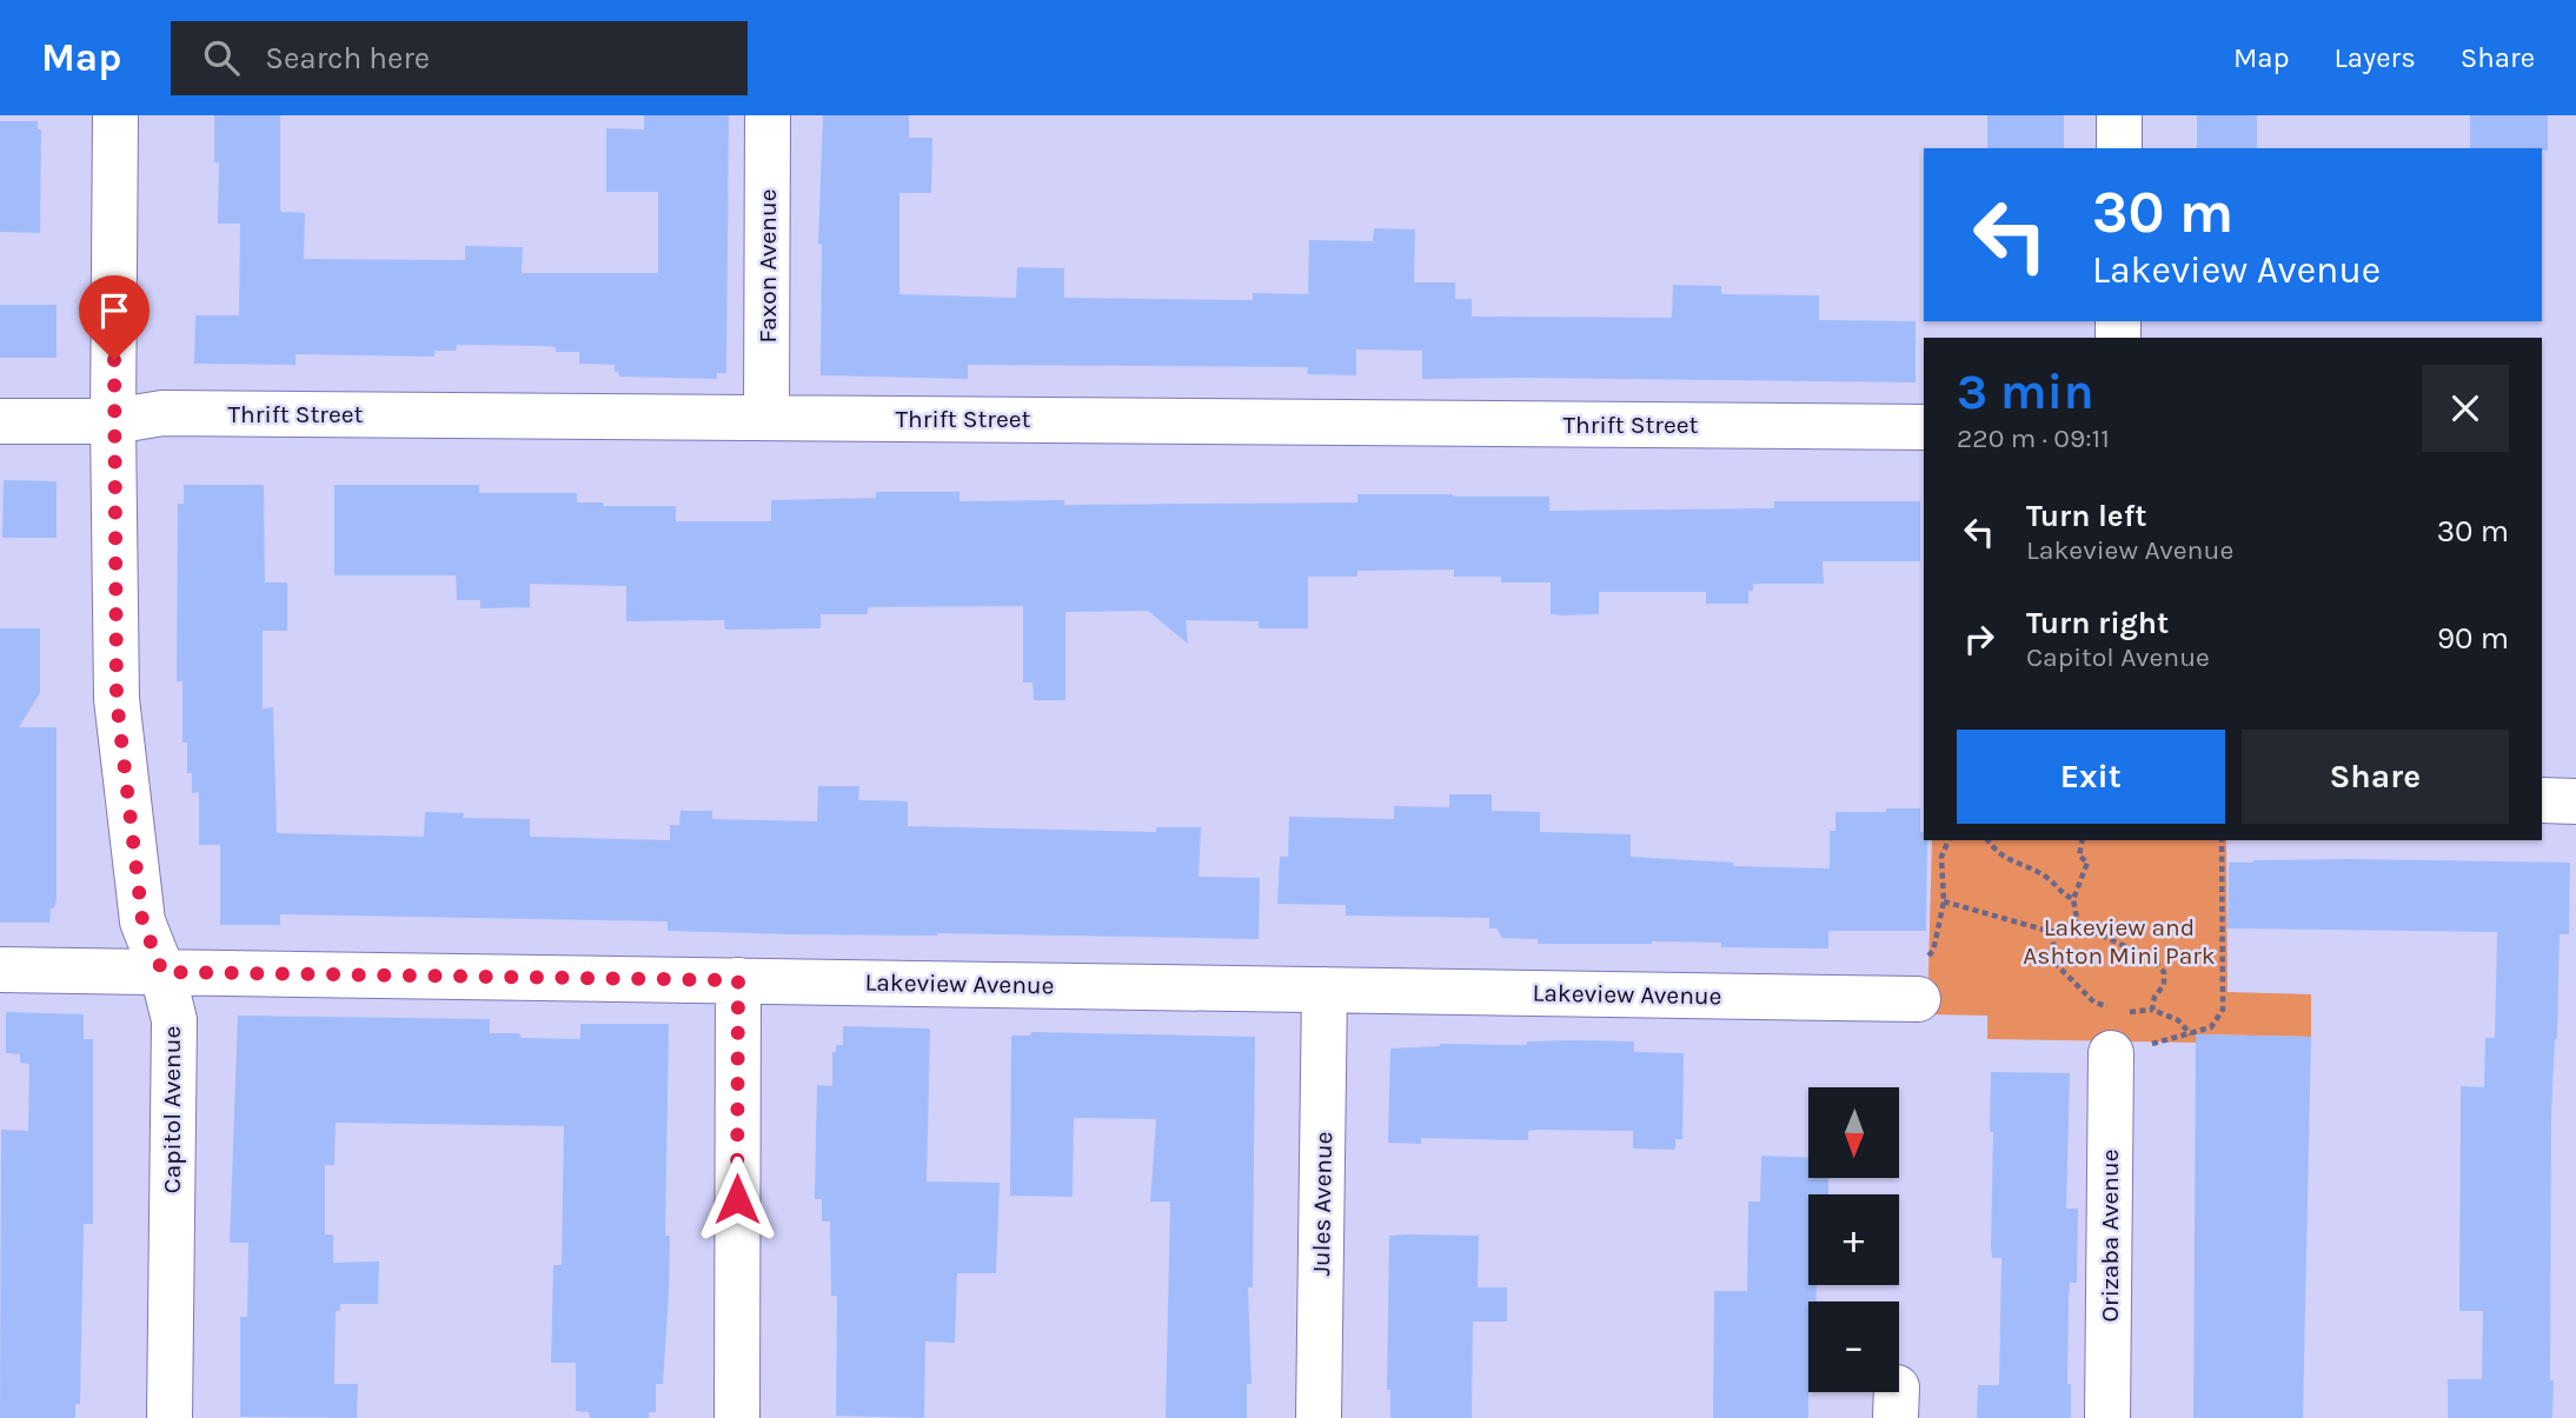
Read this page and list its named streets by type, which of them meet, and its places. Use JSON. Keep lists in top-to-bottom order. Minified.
{"streets":{"street":["Faxon Avenue","Thrift Street","Lakeview Avenue","Capitol Avenue","Jules Avenue","Orizaba Avenue"]},"crossings":[["Faxon Avenue","Thrift Street"],["Thrift Street","Capitol Avenue"],["Lakeview Avenue","Capitol Avenue"],["Lakeview Avenue","Jules Avenue"]],"parks":["Lakeview and Ashton Mini Park"],"north":"bottom","page":{"header":"Map","search":"Search here","nav":["Map","Layers","Share"],"turn":["30 m","Lakeview Avenue"],"heading":["3 min","220 m · 09:11"],"list":[{"name":"Turn left","note":"Lakeview Avenue","value":"30 m"},{"name":"Turn right","note":"Capitol Avenue","value":"90 m"}],"buttons":["Exit","Share"],"map_buttons":["+","−"]}}
